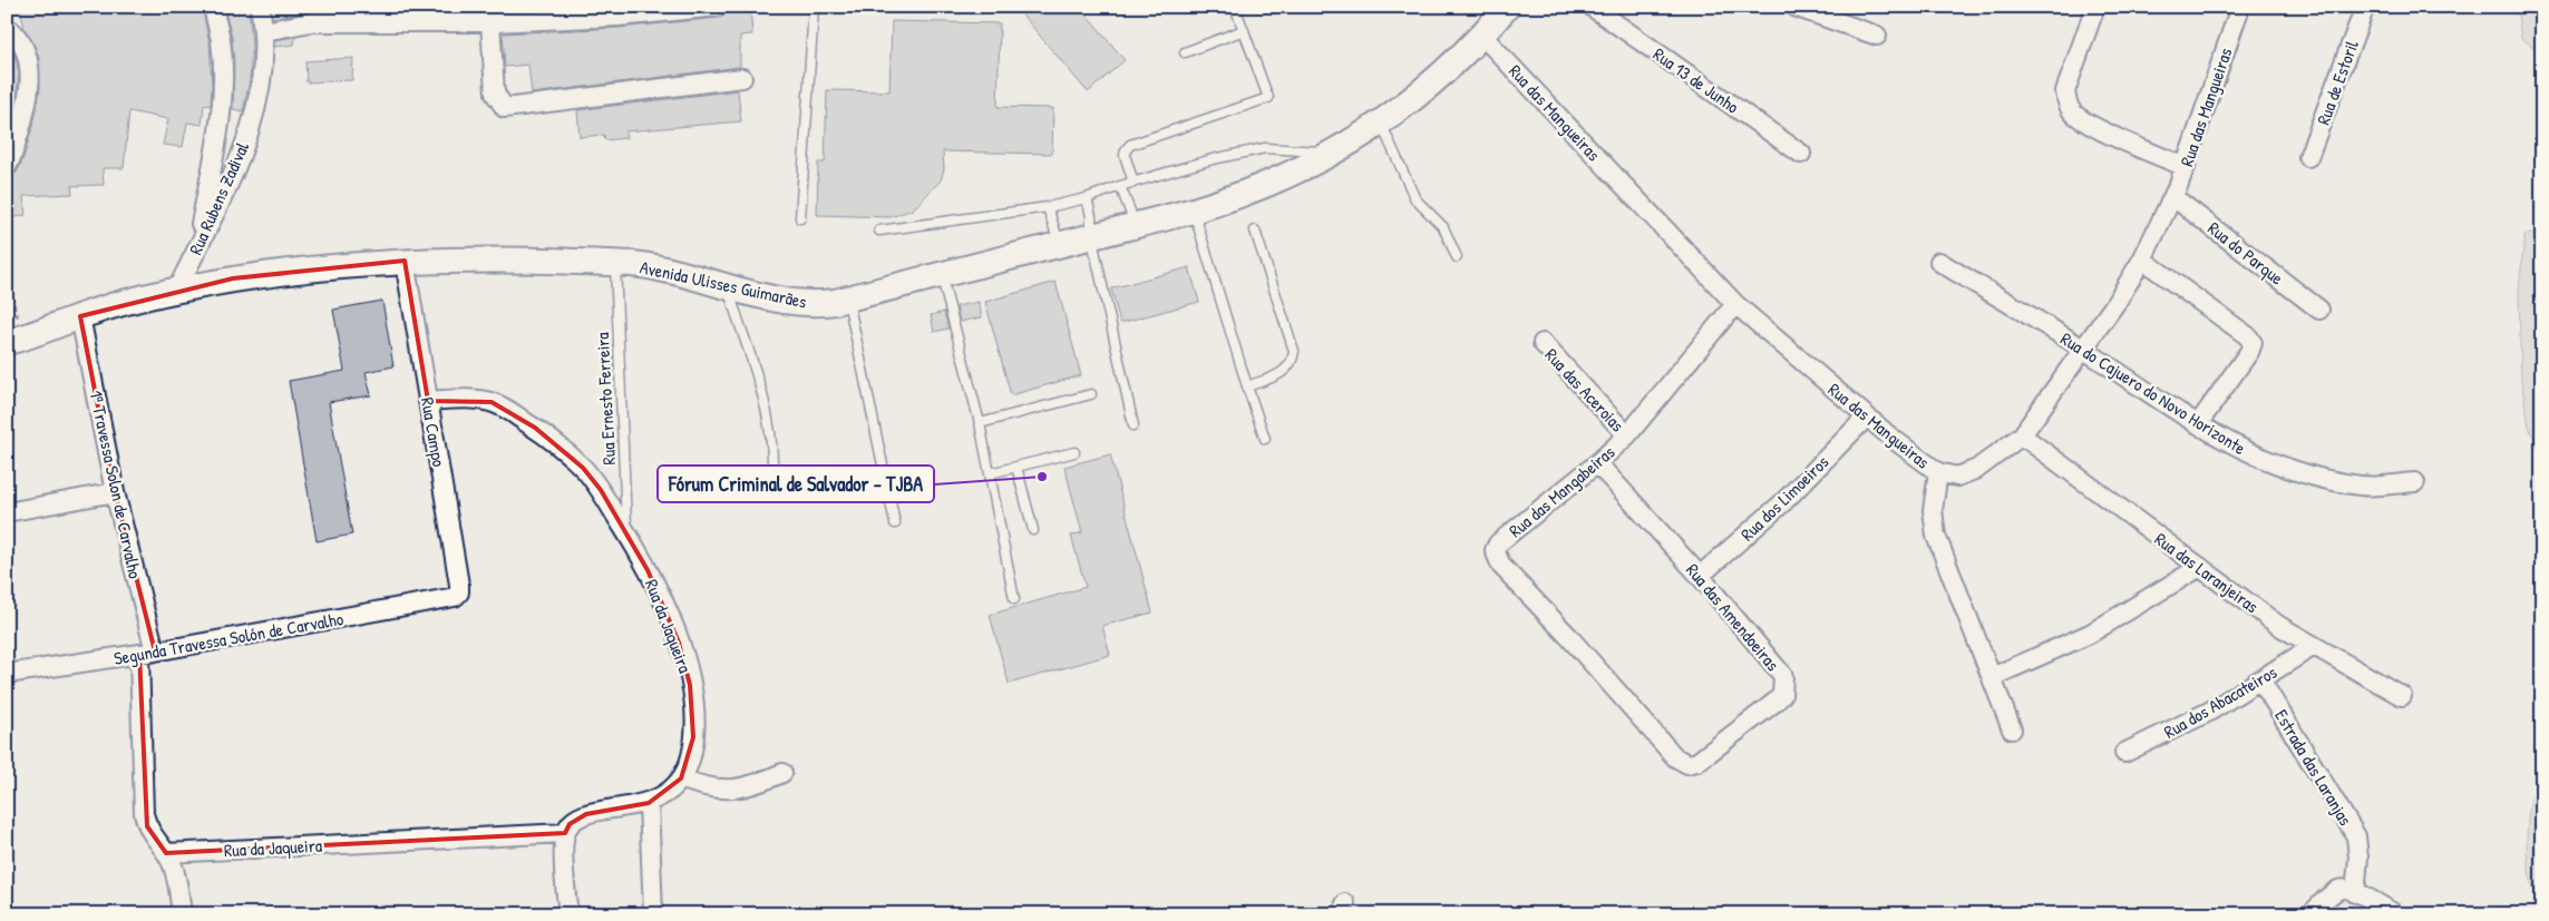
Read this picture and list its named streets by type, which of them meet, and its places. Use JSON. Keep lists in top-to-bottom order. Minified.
{"streets":{"main road":["Avenida Ulisses Guimarães"],"street":["Rua 13 de Junho","Rua de Estoril","Rua das Mangueiras","Rua Rubens Zadival","Rua do Parque","Rua das Aceroias","Rua do Cajuero do Novo Horizonte","Rua Campo","1ª Travessa Solon de Carvalho","Rua das Mangabeiras","Rua dos Limoeiros","Rua das Laranjeiras","Rua das Amendoeiras","Rua da Jaqueira","Segunda Travessa Solón de Carvalho","Rua dos Abacateiros","Estrada das Laranjas"],"lane":["Rua Ernesto Ferreira"]},"crossings":[["Rua das Mangueiras","Rua do Parque"],["Rua das Mangueiras","Avenida Ulisses Guimarães"],["Rua das Mangueiras","Rua do Cajuero do Novo Horizonte"],["Rua das Mangueiras","Rua das Mangabeiras"],["Rua das Mangueiras","Rua dos Limoeiros"],["Rua das Mangueiras","Rua das Laranjeiras"],["Rua Rubens Zadival","Avenida Ulisses Guimarães"],["Avenida Ulisses Guimarães","Rua Ernesto Ferreira"],["Avenida Ulisses Guimarães","Rua Campo"],["Avenida Ulisses Guimarães","1ª Travessa Solon de Carvalho"],["Rua das Aceroias","Rua das Mangabeiras"],["Rua Ernesto Ferreira","Rua da Jaqueira"],["Rua Campo","Rua da Jaqueira"],["Rua Campo","Segunda Travessa Solón de Carvalho"],["1ª Travessa Solon de Carvalho","Rua da Jaqueira"],["1ª Travessa Solon de Carvalho","Segunda Travessa Solón de Carvalho"],["Rua das Mangabeiras","Rua das Amendoeiras"],["Rua dos Limoeiros","Rua das Amendoeiras"],["Rua das Laranjeiras","Rua dos Abacateiros"],["Rua dos Abacateiros","Estrada das Laranjas"]],"places":["Fórum Criminal de Salvador - TJBA"]}
